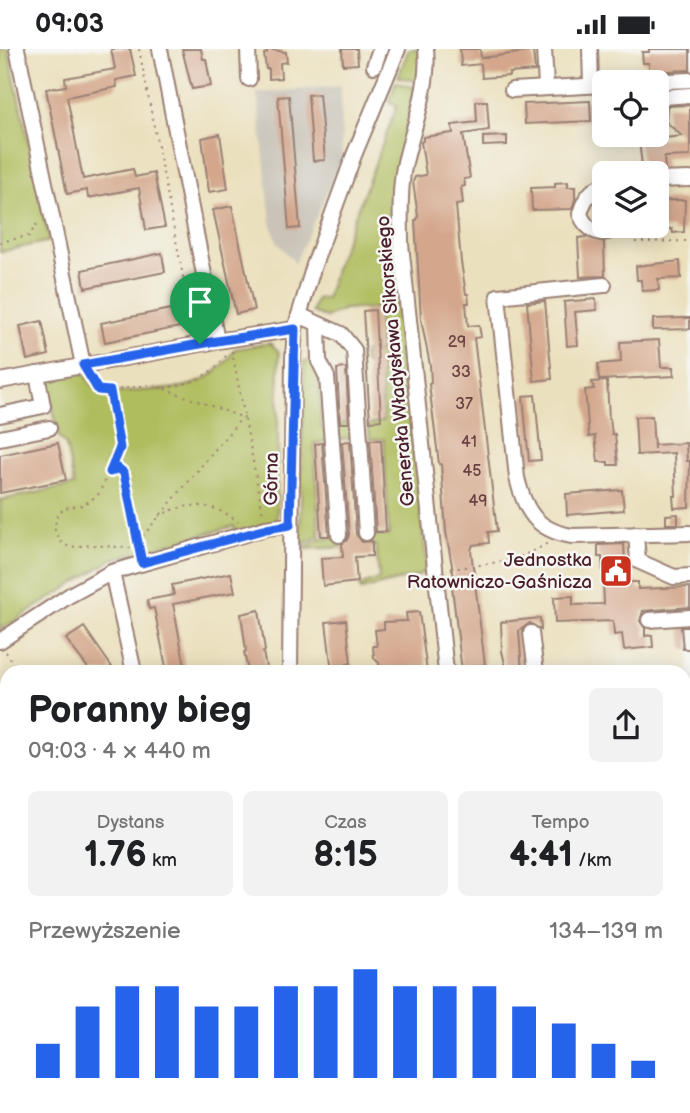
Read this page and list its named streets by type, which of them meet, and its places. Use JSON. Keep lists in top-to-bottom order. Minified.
{"streets":{"street":["Generała Władysława Sikorskiego","Górna"]},"places":{"public building":["Jednostka Ratowniczo-Gaśnicza"]},"house_numbers":["29","33","37","41","45","49"],"page":{"status":"09:03","heading":["Poranny bieg","09:03 · 4 × 440 m"],"stats":[["Dystans","1.76 km"],["Czas","8:15"],["Tempo","4:41 /km"]],"chart":["Przewyższenie","134–139 m"]}}
